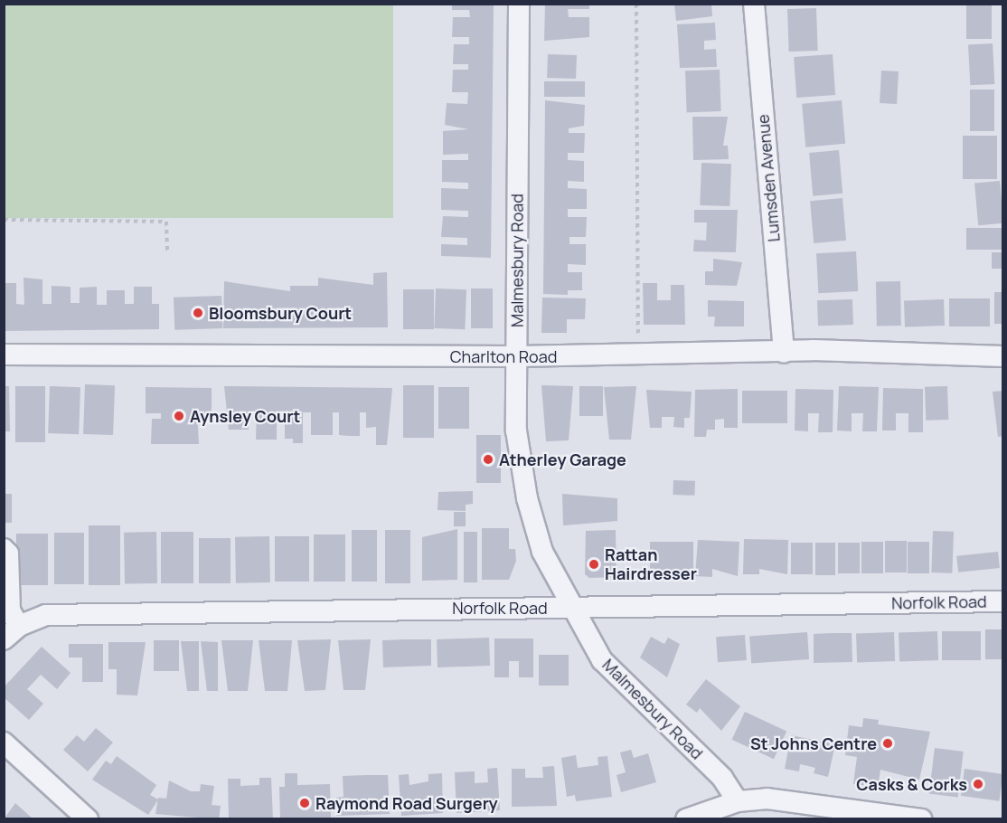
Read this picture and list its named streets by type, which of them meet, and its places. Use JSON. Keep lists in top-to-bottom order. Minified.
{"streets":{"street":["Lumsden Avenue","Malmesbury Road","Charlton Road","Norfolk Road"]},"crossings":[["Lumsden Avenue","Charlton Road"],["Malmesbury Road","Charlton Road"],["Malmesbury Road","Norfolk Road"]],"places":["Bloomsbury Court","Aynsley Court","Atherley Garage","Rattan Hairdresser","St Johns Centre","Casks & Corks","Raymond Road Surgery"]}
